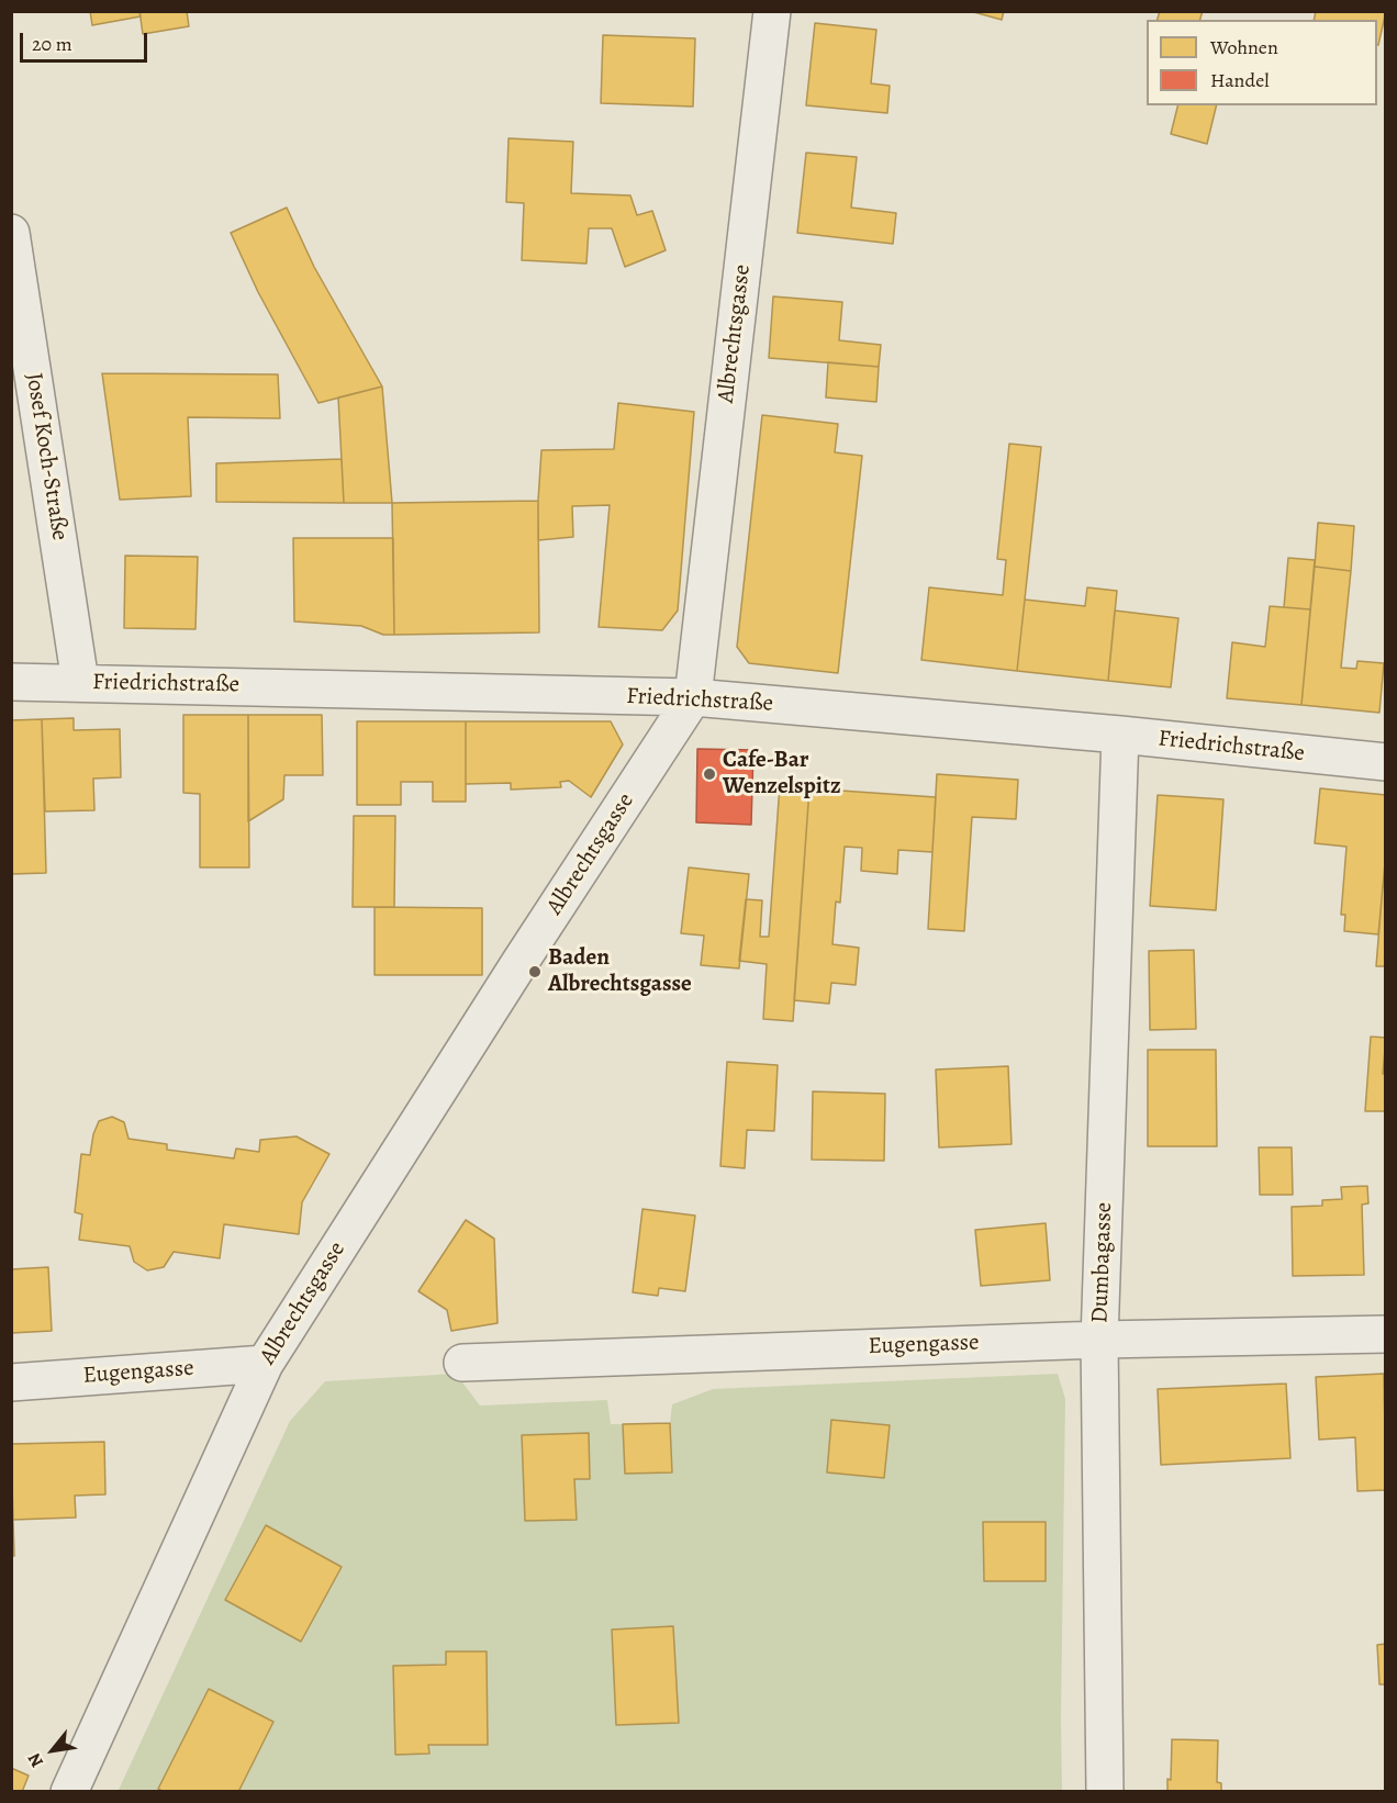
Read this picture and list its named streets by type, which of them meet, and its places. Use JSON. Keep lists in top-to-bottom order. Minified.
{"streets":{"street":["Albrechtsgasse","Josef Koch-Straße","Friedrichstraße","Dumbagasse","Eugengasse"]},"crossings":[["Albrechtsgasse","Friedrichstraße"],["Albrechtsgasse","Eugengasse"],["Josef Koch-Straße","Friedrichstraße"],["Friedrichstraße","Dumbagasse"],["Dumbagasse","Eugengasse"]],"places":["Cafe-Bar Wenzelspitz","Baden Albrechtsgasse"],"legend":["Wohnen","Handel"],"scale_bar":"20 m","north":"bottom left"}
